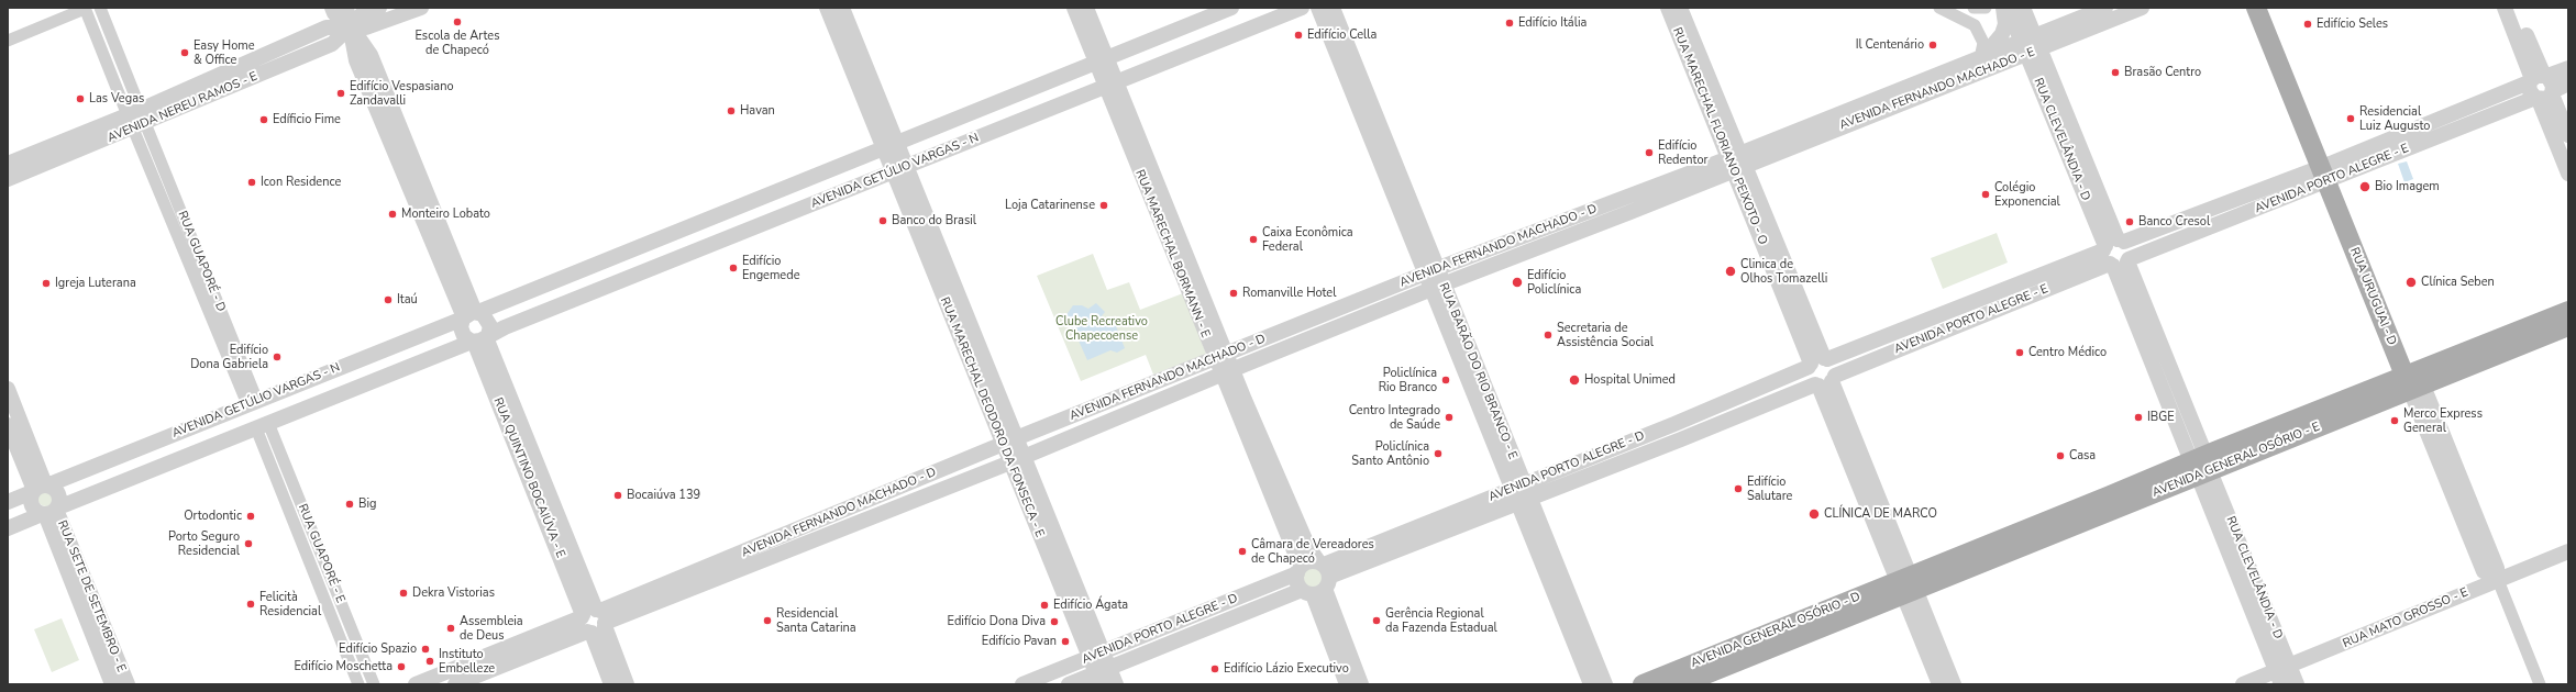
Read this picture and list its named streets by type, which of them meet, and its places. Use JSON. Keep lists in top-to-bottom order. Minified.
{"streets":{"main road":["RUA URUGUAI - D","AVENIDA GENERAL OSÓRIO - E","AVENIDA GENERAL OSÓRIO - D"],"street":["AVENIDA FERNANDO MACHADO - E","AVENIDA NEREU RAMOS - E","RUA MARECHAL FLORIANO PEIXOTO - O","RUA CLEVELÂNDIA - D","AVENIDA GETÚLIO VARGAS - N","AVENIDA PORTO ALEGRE - E","AVENIDA FERNANDO MACHADO - D","RUA MARECHAL BORMANN - E","RUA GUAPORÉ - D","RUA BARÃO DO RIO BRANCO - E","RUA MARECHAL DEODORO DA FONSECA - E","AVENIDA PORTO ALEGRE - D","RUA QUINTINO BOCAIÚVA - E","RUA GUAPORÉ - E","RUA SETE DE SETEMBRO - E","RUA MATO GROSSO - E"]},"crossings":[["AVENIDA FERNANDO MACHADO - E","RUA MARECHAL FLORIANO PEIXOTO - O"],["AVENIDA FERNANDO MACHADO - E","RUA CLEVELÂNDIA - D"],["AVENIDA FERNANDO MACHADO - E","AVENIDA FERNANDO MACHADO - D"],["AVENIDA NEREU RAMOS - E","RUA GUAPORÉ - D"],["RUA MARECHAL FLORIANO PEIXOTO - O","AVENIDA PORTO ALEGRE - E"],["RUA MARECHAL FLORIANO PEIXOTO - O","AVENIDA FERNANDO MACHADO - D"],["RUA MARECHAL FLORIANO PEIXOTO - O","AVENIDA PORTO ALEGRE - D"],["RUA CLEVELÂNDIA - D","AVENIDA PORTO ALEGRE - E"],["RUA CLEVELÂNDIA - D","AVENIDA GENERAL OSÓRIO - E"],["RUA CLEVELÂNDIA - D","RUA MATO GROSSO - E"],["AVENIDA GETÚLIO VARGAS - N","RUA MARECHAL BORMANN - E"],["AVENIDA GETÚLIO VARGAS - N","RUA GUAPORÉ - D"],["AVENIDA GETÚLIO VARGAS - N","RUA MARECHAL DEODORO DA FONSECA - E"],["AVENIDA GETÚLIO VARGAS - N","RUA QUINTINO BOCAIÚVA - E"],["AVENIDA GETÚLIO VARGAS - N","RUA GUAPORÉ - E"],["AVENIDA GETÚLIO VARGAS - N","RUA SETE DE SETEMBRO - E"],["AVENIDA PORTO ALEGRE - E","RUA URUGUAI - D"],["AVENIDA PORTO ALEGRE - E","AVENIDA PORTO ALEGRE - D"],["AVENIDA FERNANDO MACHADO - D","RUA MARECHAL BORMANN - E"],["AVENIDA FERNANDO MACHADO - D","RUA BARÃO DO RIO BRANCO - E"],["AVENIDA FERNANDO MACHADO - D","RUA MARECHAL DEODORO DA FONSECA - E"],["AVENIDA FERNANDO MACHADO - D","RUA QUINTINO BOCAIÚVA - E"],["RUA MARECHAL BORMANN - E","AVENIDA PORTO ALEGRE - D"],["RUA URUGUAI - D","AVENIDA GENERAL OSÓRIO - E"],["RUA URUGUAI - D","RUA MATO GROSSO - E"],["RUA BARÃO DO RIO BRANCO - E","AVENIDA PORTO ALEGRE - D"],["RUA MARECHAL DEODORO DA FONSECA - E","AVENIDA PORTO ALEGRE - D"],["AVENIDA GENERAL OSÓRIO - E","AVENIDA GENERAL OSÓRIO - D"]],"parks":["Clube Recreativo Chapecoense"],"places":["Escola de Artes de Chapecó","Edifício Itália","Edifício Seles","Edifício Cella","Il Centenário","Easy Home & Office","Brasão Centro","Edifício Vespasiano Zandavalli","Las Vegas","Havan","Residencial Luiz Augusto","Edíficio Fime","Edifício Redentor","Icon Residence","Bio Imagem","Colégio Exponencial","Loja Catarinense","Monteiro Lobato","Banco do Brasil","Banco Cresol","Caixa Econômica Federal","Edifício Engemede","Clinica de Olhos Tomazelli","Edifício Policlínica","Clínica Seben","Igreja Luterana","Romanville Hotel","Itaú","Secretaria de Assistência Social","Centro Médico","Edifício Dona Gabriela","Policlínica Rio Branco","Hospital Unimed","Centro Integrado de Saúde","IBGE","Merco Express General","Policlínica Santo Antônio","Casa","Edifício Salutare","Bocaiúva 139","Big","CLÍNICA DE MARCO","Ortodontic","Porto Seguro Residencial","Câmara de Vereadores de Chapecó","Dekra Vistorias","Felicità Residencial","Edifício Ágata","Residencial Santa Catarina","Gerência Regional da Fazenda Estadual","Edifício Dona Diva","Assembleia de Deus","Edifício Pavan","Edifício Spazio","Instituto Embelleze","Edifício Moschetta","Edifício Lázio Executivo"]}
